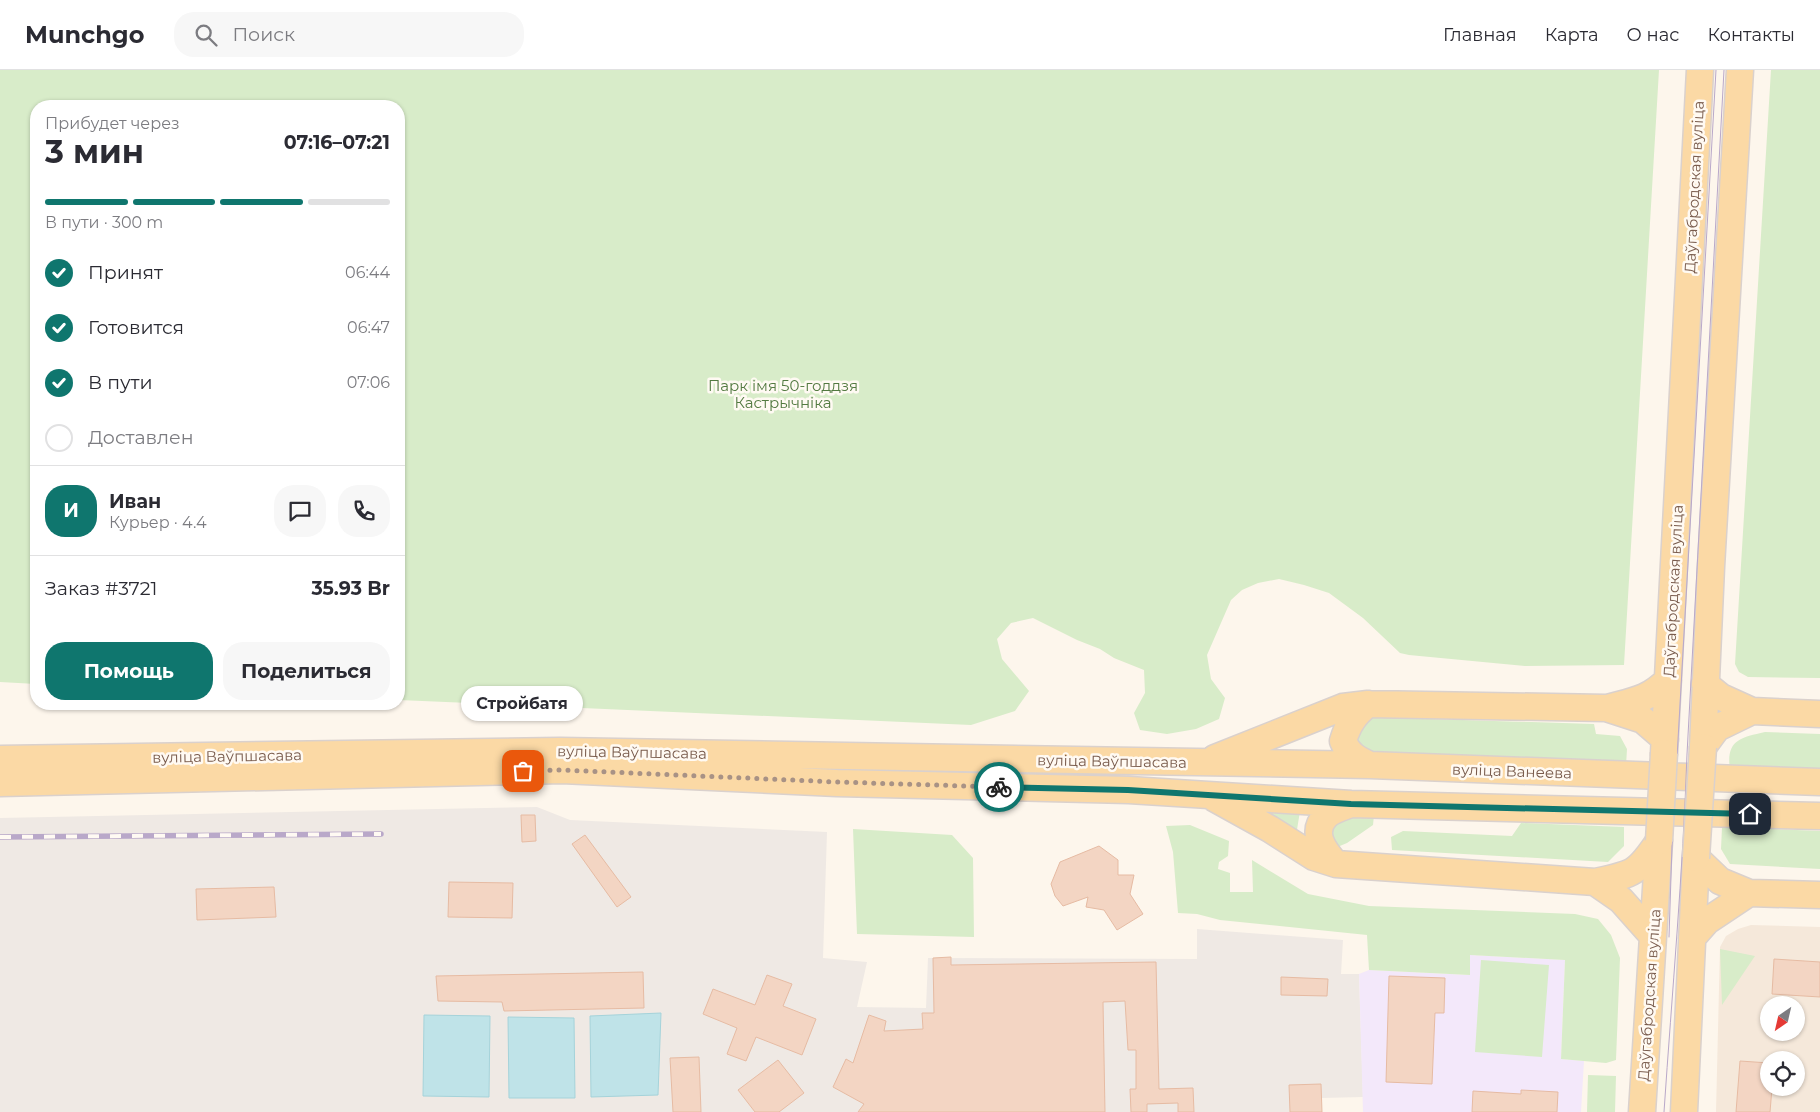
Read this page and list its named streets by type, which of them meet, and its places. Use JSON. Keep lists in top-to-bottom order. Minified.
{"streets":{"main road":["Даўгабродская вуліца","вуліца Ваўпшасава","вуліца Ванеева"]},"crossings":[["вуліца Ваўпшасава","вуліца Ванеева"]],"parks":["Парк імя 50-годдзя Кастрычніка"],"places":["Стройбатя"],"north":"bottom left","page":{"header":"Munchgo","search":"Поиск","nav":["Главная","Карта","О нас","Контакты"],"heading":["3 мин","Прибудет через","07:16–07:21"],"panel":["Иван","Курьер · 4.4","Заказ #3721","35.93 Br"],"bar":"В пути · 300 m","list":[["Принят","06:44"],["Готовится","06:47"],["В пути","07:06"],"Доставлен"],"round":"И","buttons":["Помощь","Поделиться"],"bubble":"Стройбатя"}}
